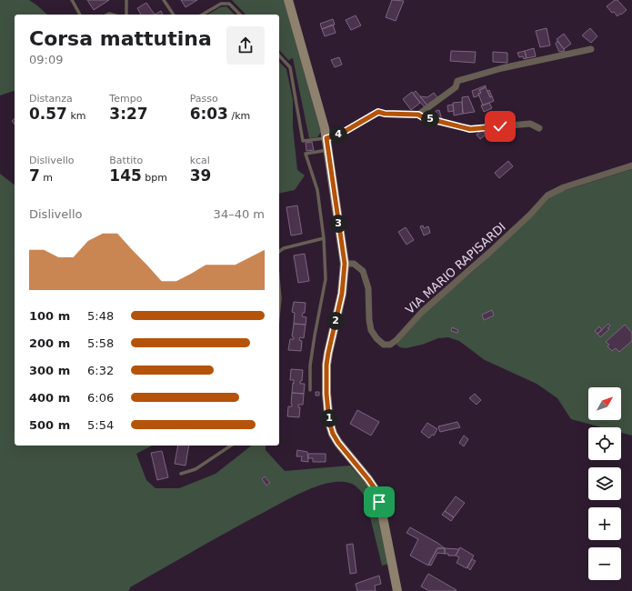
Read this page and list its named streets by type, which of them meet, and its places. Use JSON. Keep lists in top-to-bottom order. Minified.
{"streets":{"street":["VIA MARIO RAPISARDI"]},"north":"top right","page":{"heading":["Corsa mattutina","09:09"],"stats":[["Distanza","0.57 km"],["Tempo","3:27"],["Passo","6:03 /km"],["Dislivello","7 m"],["Battito","145 bpm"],["kcal","39"]],"pins":["5","4","3","2","1"],"chart":["Dislivello","34–40 m"],"list":[{"name":"100 m","note":"5:48"},{"name":"200 m","note":"5:58"},{"name":"300 m","note":"6:32"},{"name":"400 m","note":"6:06"},{"name":"500 m","note":"5:54"}],"map_buttons":["+","−"]}}
